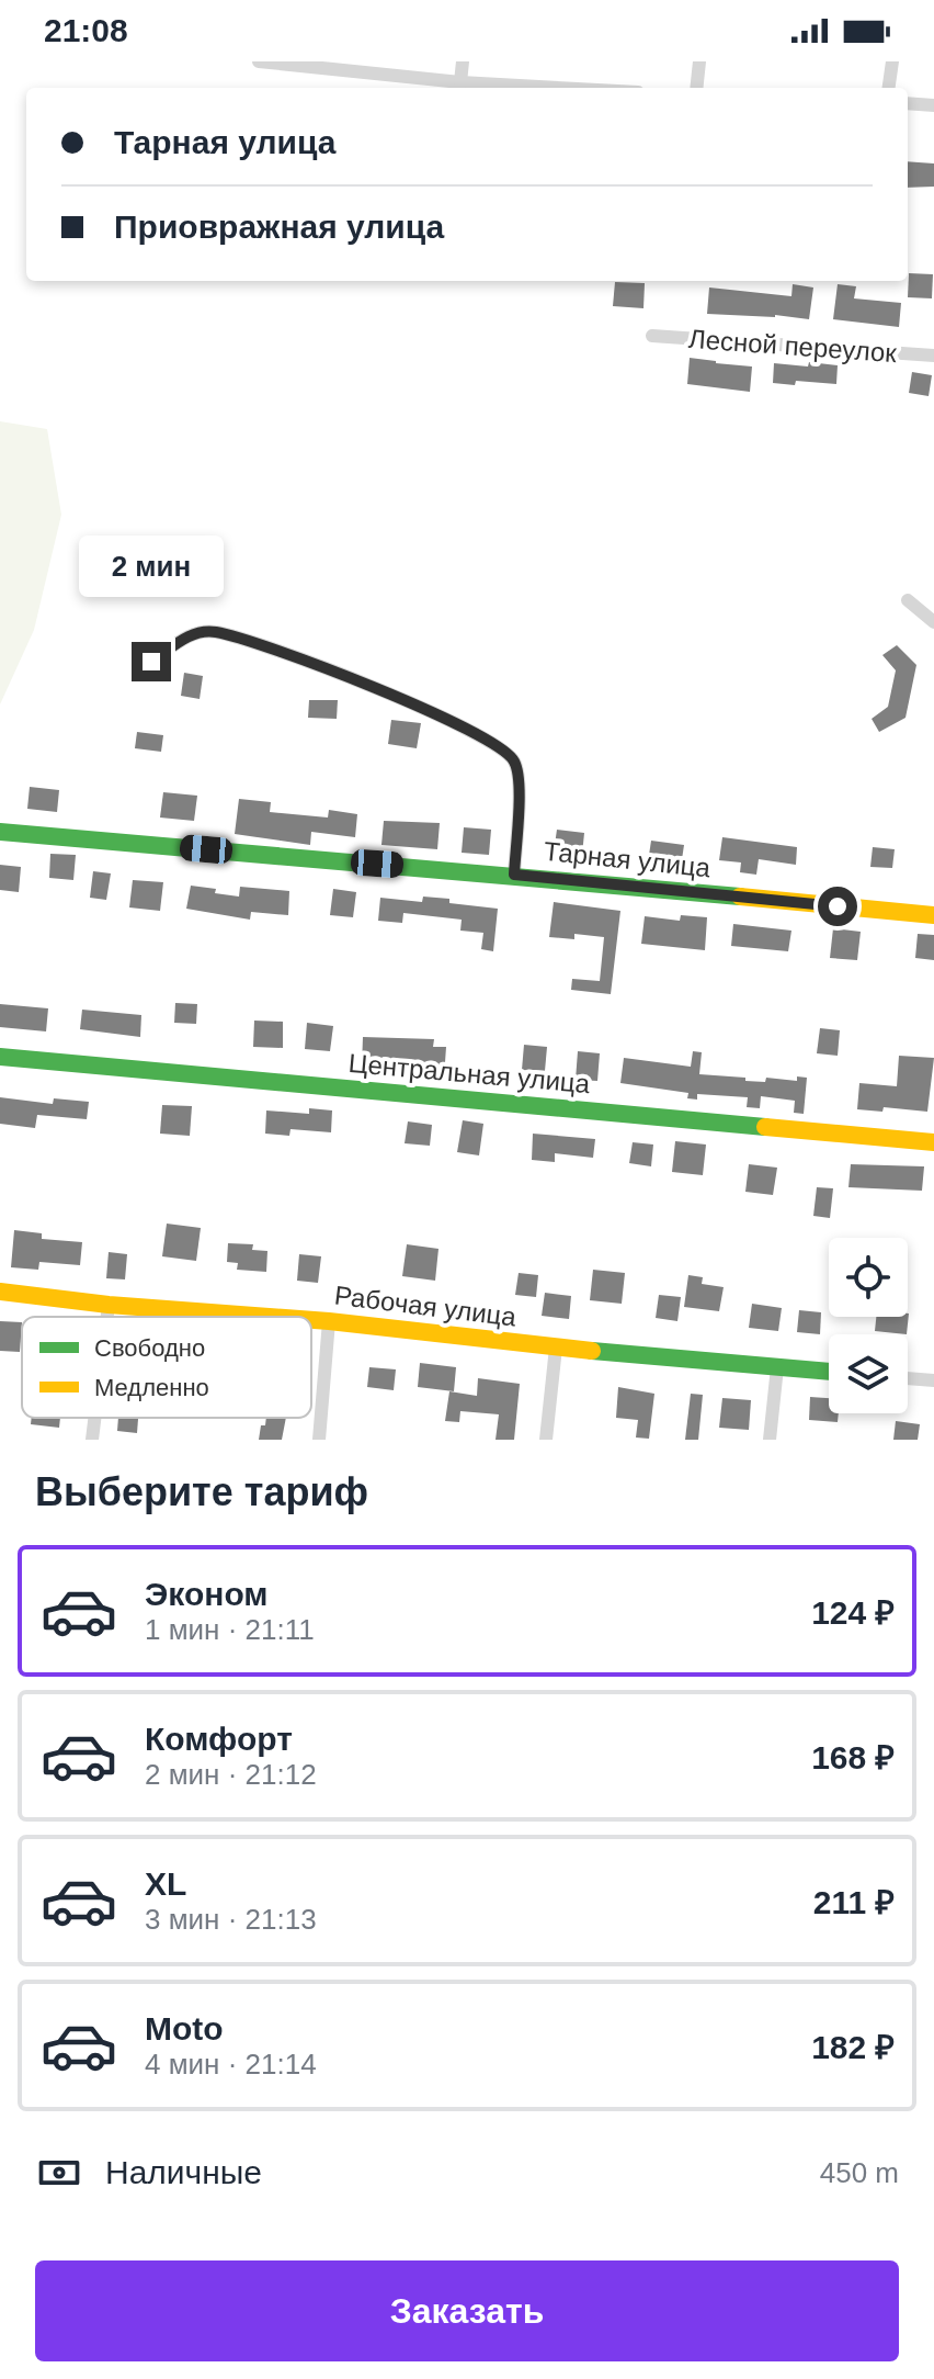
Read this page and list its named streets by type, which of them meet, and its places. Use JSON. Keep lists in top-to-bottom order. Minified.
{"streets":{"street":["Лесной переулок","Тарная улица","Центральная улица","Рабочая улица"]},"legend":["Свободно","Медленно"],"page":{"status":"21:08","banner":["Тарная улица","Приовражная улица"],"bubble":"2 мин","heading":"Выберите тариф","list":[{"name":"Эконом","note":"1 мин · 21:11","value":"124 ₽"},{"name":"Комфорт","note":"2 мин · 21:12","value":"168 ₽"},{"name":"XL","note":"3 мин · 21:13","value":"211 ₽"},{"name":"Moto","note":"4 мин · 21:14","value":"182 ₽"}],"pay":["Наличные","450 m"],"buttons":"Заказать"}}
